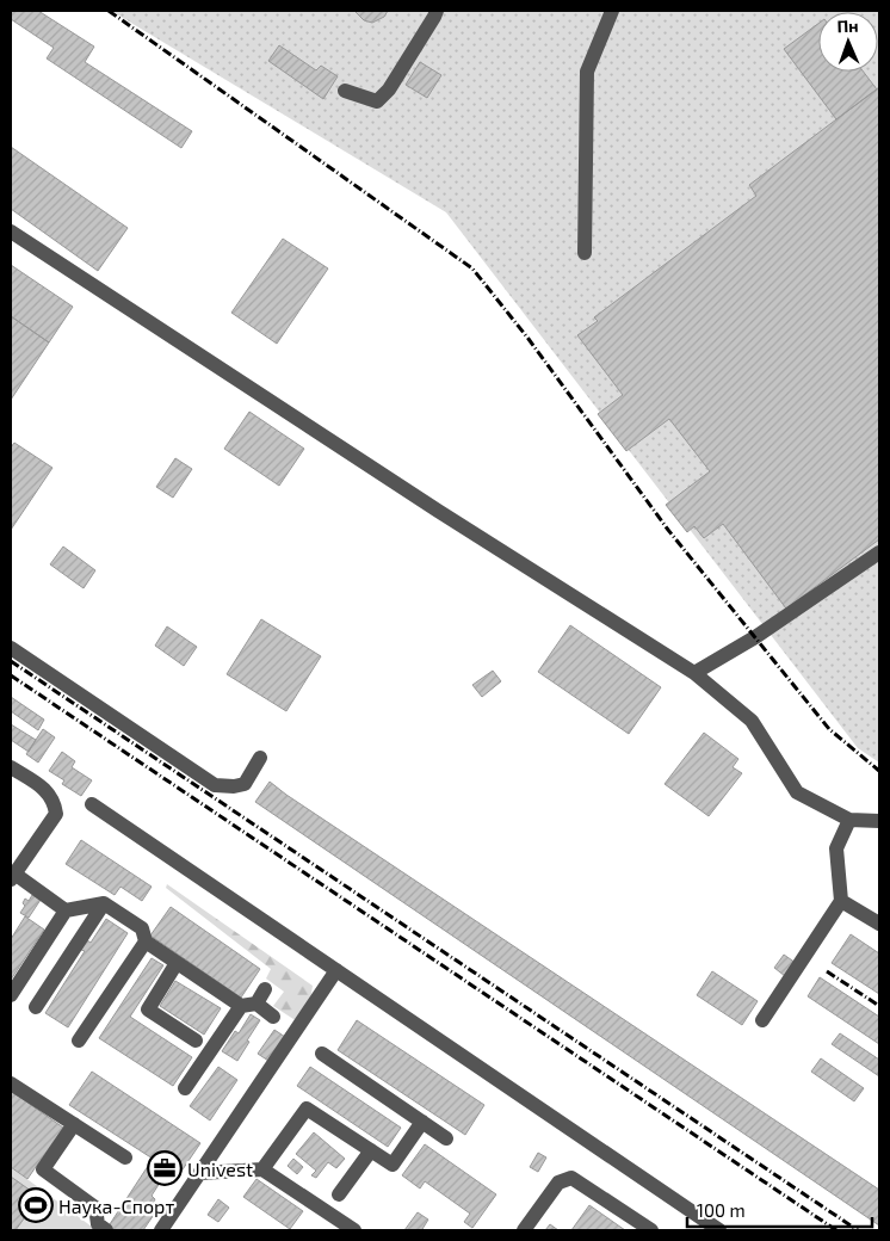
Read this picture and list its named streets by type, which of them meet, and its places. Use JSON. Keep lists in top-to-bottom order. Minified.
{"places":{"office":["Univest"],"sports":["Наука-Спорт"]},"scale_bar":"100 m","north":"top"}
